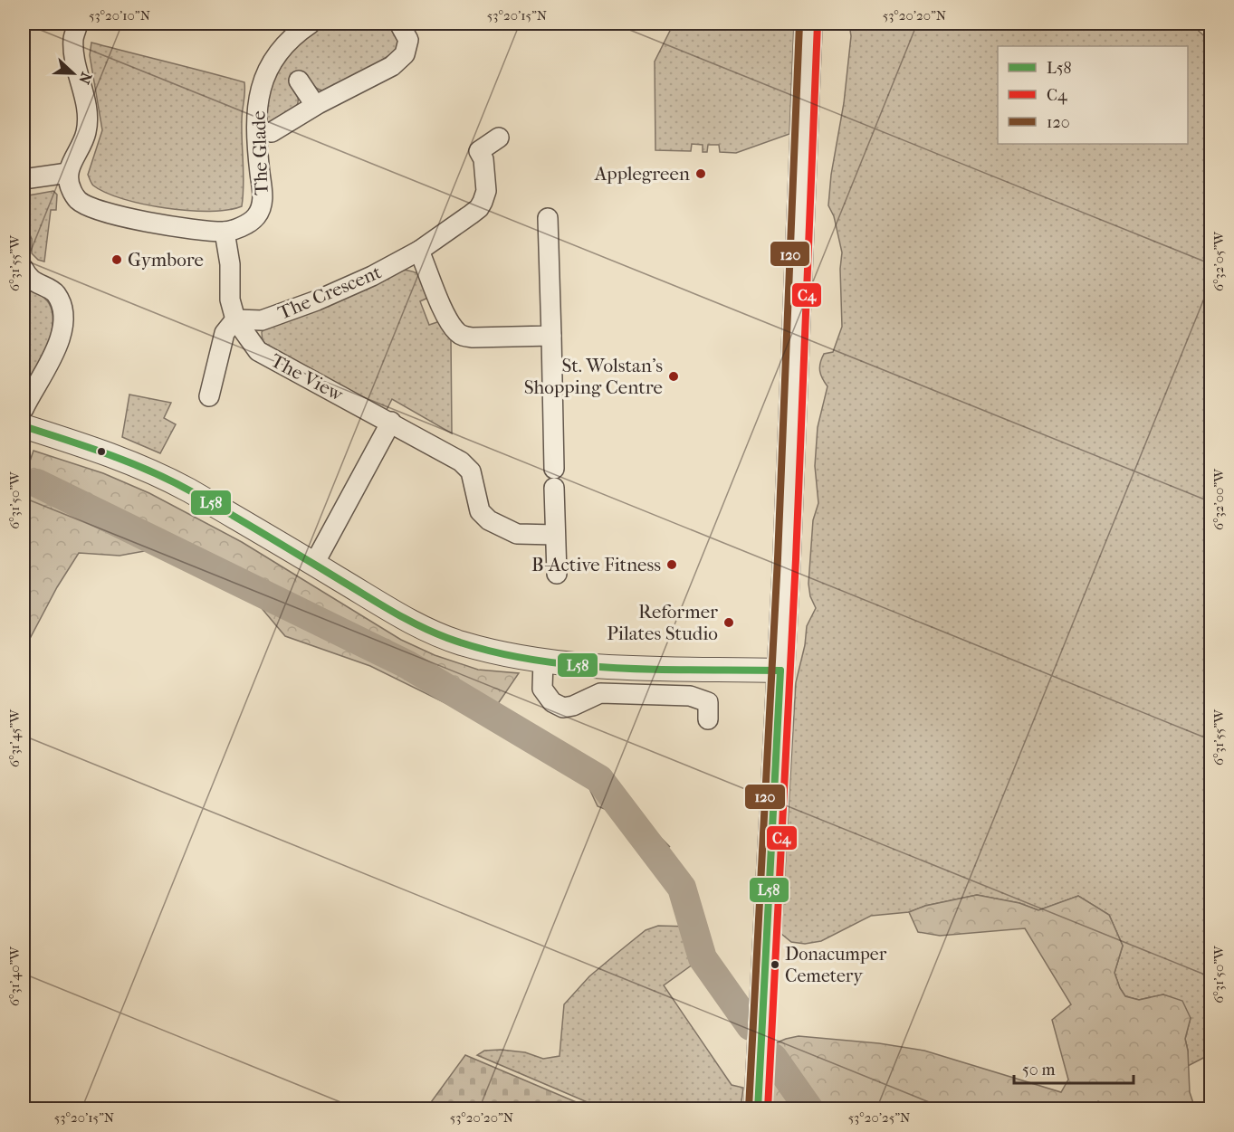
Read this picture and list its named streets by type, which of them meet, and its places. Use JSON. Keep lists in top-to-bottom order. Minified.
{"streets":{"street":["The Glade","The Crescent","The View"]},"crossings":[["The Glade","The View"],["The Crescent","The View"]],"places":["Applegreen","Gymbore","St. Wolstan's Shopping Centre","B-Active Fitness","Reformer Pilates Studio","Donacumper Cemetery"],"lines":["transit line C4","transit line 120","transit line L58"],"legend":["L58","C4","120"],"scale_bar":"50 m","north":"right","coordinates":["53°20'10\"N","53°20'15\"N","53°20'20\"N","6°32'05\"W","6°31'55\"W","6°32'00\"W","6°31'50\"W","6°31'45\"W","6°31'40\"W","53°20'25\"N"]}
